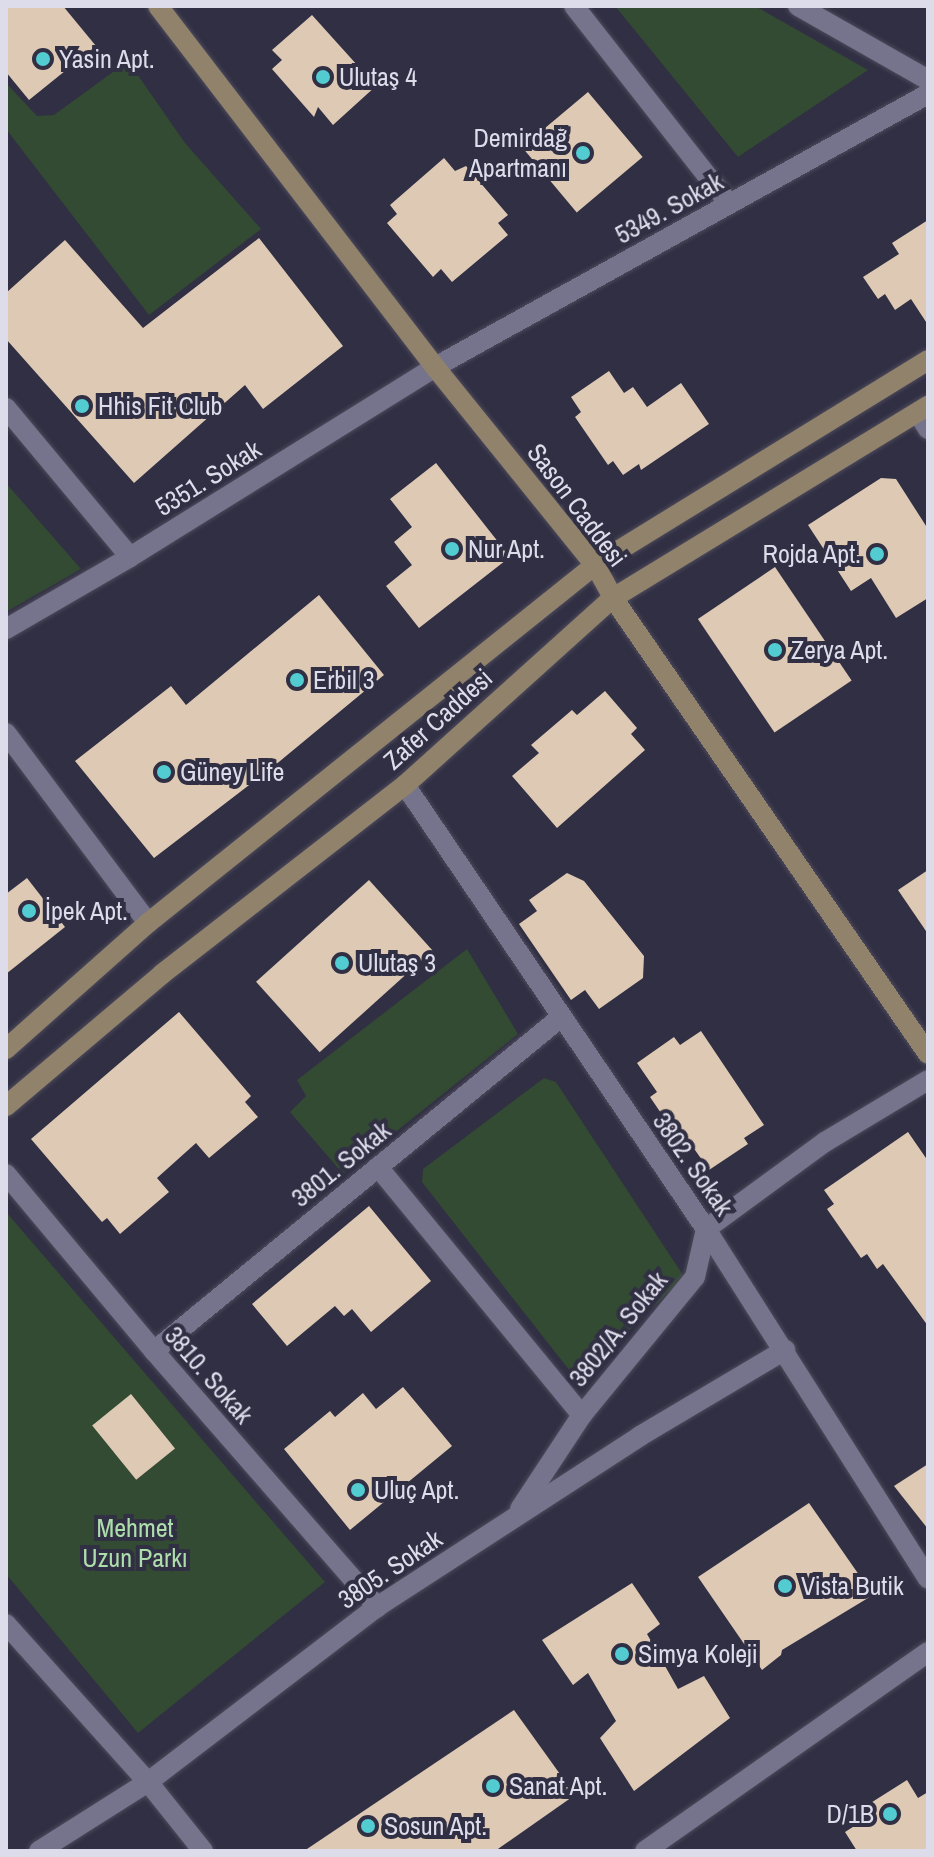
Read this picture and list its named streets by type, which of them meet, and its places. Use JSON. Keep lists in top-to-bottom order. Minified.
{"streets":{"main road":["Sason Caddesi","Zafer Caddesi"],"street":["5349. Sokak","5351. Sokak","3801. Sokak","3802. Sokak","3802/A. Sokak","3810. Sokak","3805. Sokak"]},"crossings":[["5349. Sokak","5351. Sokak"],["5349. Sokak","Sason Caddesi"],["5351. Sokak","Sason Caddesi"],["Sason Caddesi","Zafer Caddesi"],["Zafer Caddesi","3802. Sokak"],["3801. Sokak","3802. Sokak"],["3801. Sokak","3810. Sokak"],["3802. Sokak","3802/A. Sokak"],["3802. Sokak","3805. Sokak"],["3802/A. Sokak","3805. Sokak"],["3810. Sokak","3805. Sokak"]],"parks":["Mehmet Uzun Parkı"],"places":["Yasin Apt.","Ulutaş 4","Demirdağ Apartmanı","Hhis Fit Club","Nur Apt.","Rojda Apt.","Zerya Apt.","Erbil 3","Güney Life","İpek Apt.","Ulutaş 3","Uluç Apt.","Vista Butik","Simya Koleji","Sanat Apt.","D/1B","Sosun Apt."]}
